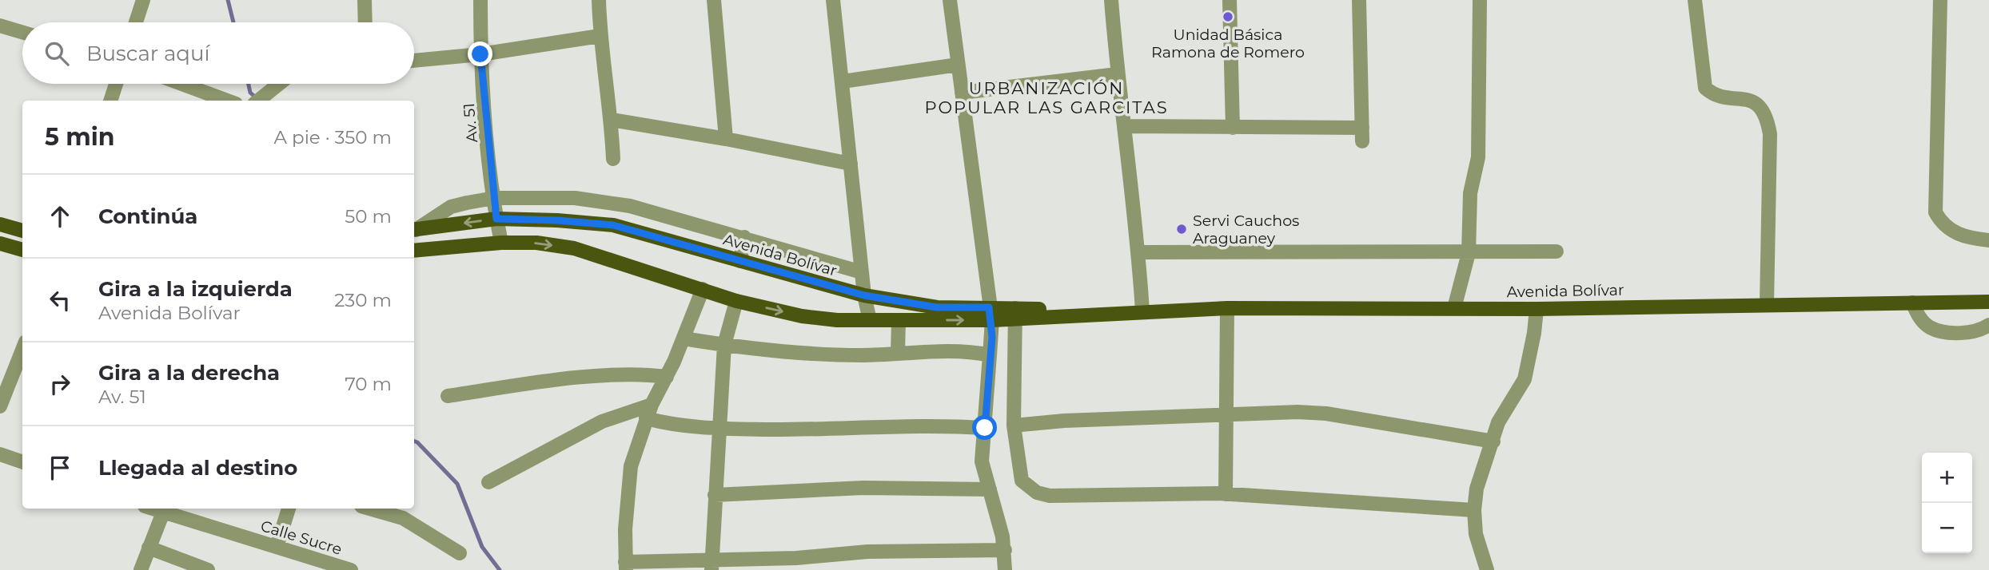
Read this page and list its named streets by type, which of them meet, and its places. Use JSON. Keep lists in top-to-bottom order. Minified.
{"streets":{"main road":["Avenida Bolívar"],"street":["Av. 51","Calle Sucre"]},"crossings":[["Av. 51","Avenida Bolívar"]],"districts":["URBANIZACIÓN POPULAR LAS GARCITAS"],"places":["Unidad Básica Ramona de Romero","Servi Cauchos Araguaney"],"page":{"search":"Buscar aquí","heading":["5 min","A pie · 350 m"],"list":[["Continúa","50 m"],["Gira a la izquierda","Avenida Bolívar","230 m"],["Gira a la derecha","Av. 51","70 m"],"Llegada al destino"],"map_buttons":["+","−"]}}
